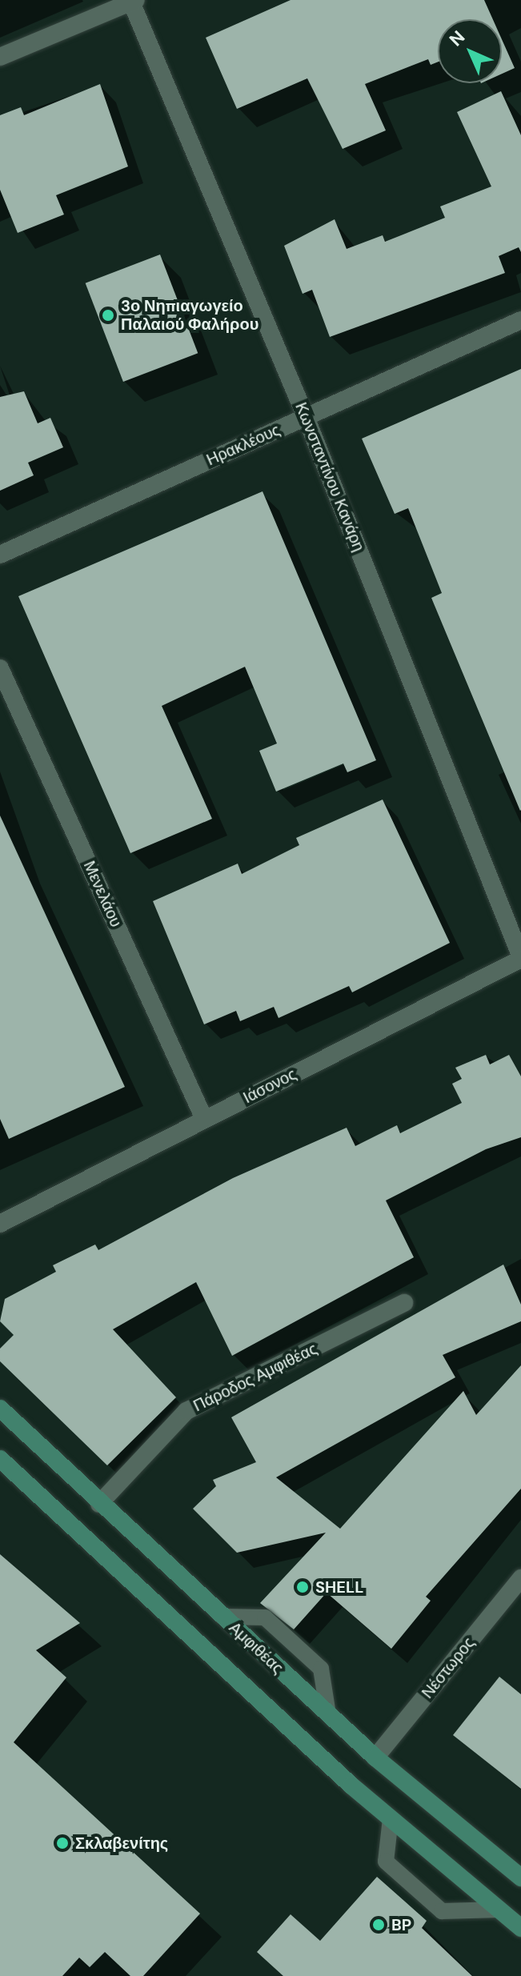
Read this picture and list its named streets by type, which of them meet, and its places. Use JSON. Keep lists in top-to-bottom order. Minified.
{"streets":{"main road":["Αμφιθέας"],"street":["Ηρακλέους","Κωνσταντίνου Κανάρη","Μενελάου","Ιάσονος","Πάροδος Αμφιθέας","Νέστωρος"]},"crossings":[["Ηρακλέους","Κωνσταντίνου Κανάρη"],["Κωνσταντίνου Κανάρη","Ιάσονος"],["Μενελάου","Ιάσονος"],["Πάροδος Αμφιθέας","Αμφιθέας"],["Αμφιθέας","Νέστωρος"]],"places":["3ο Νηπιαγωγείο Παλαιού Φαλήρου","SHELL","Σκλαβενίτης","BP"],"north":"top left"}
